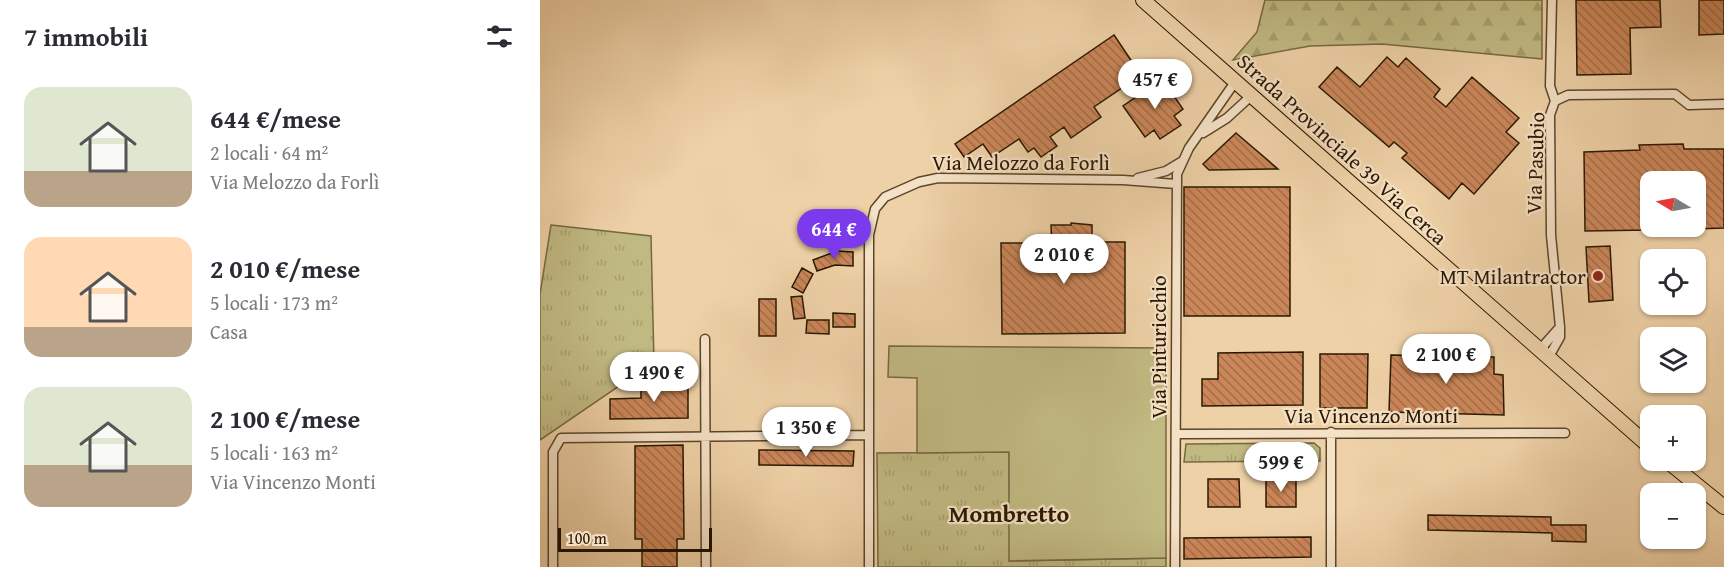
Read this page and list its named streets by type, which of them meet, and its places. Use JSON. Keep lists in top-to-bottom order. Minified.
{"streets":{"main road":["Strada Provinciale 39 Via Cerca"],"street":["Via Melozzo da Forlì","Via Pasubio","Via Pinturicchio","Via Vincenzo Monti"]},"crossings":[["Strada Provinciale 39 Via Cerca","Via Pasubio"],["Strada Provinciale 39 Via Cerca","Via Pinturicchio"],["Via Melozzo da Forlì","Via Pinturicchio"],["Via Pinturicchio","Via Vincenzo Monti"]],"districts":["Mombretto"],"places":["MT Milantractor"],"scale_bar":"100 m","north":"left","page":{"heading":"7 immobili","price":["457 €","644 €","2 010 €","2 100 €","1 490 €","1 350 €","599 €"],"list":[{"name":"644 €/mese","note":"2 locali · 64 m² · Via Melozzo da Forlì"},{"name":"2 010 €/mese","note":"5 locali · 173 m² · Casa"},{"name":"2 100 €/mese","note":"5 locali · 163 m² · Via Vincenzo Monti"}],"map_buttons":["+","−"],"scale":"100 m"}}
